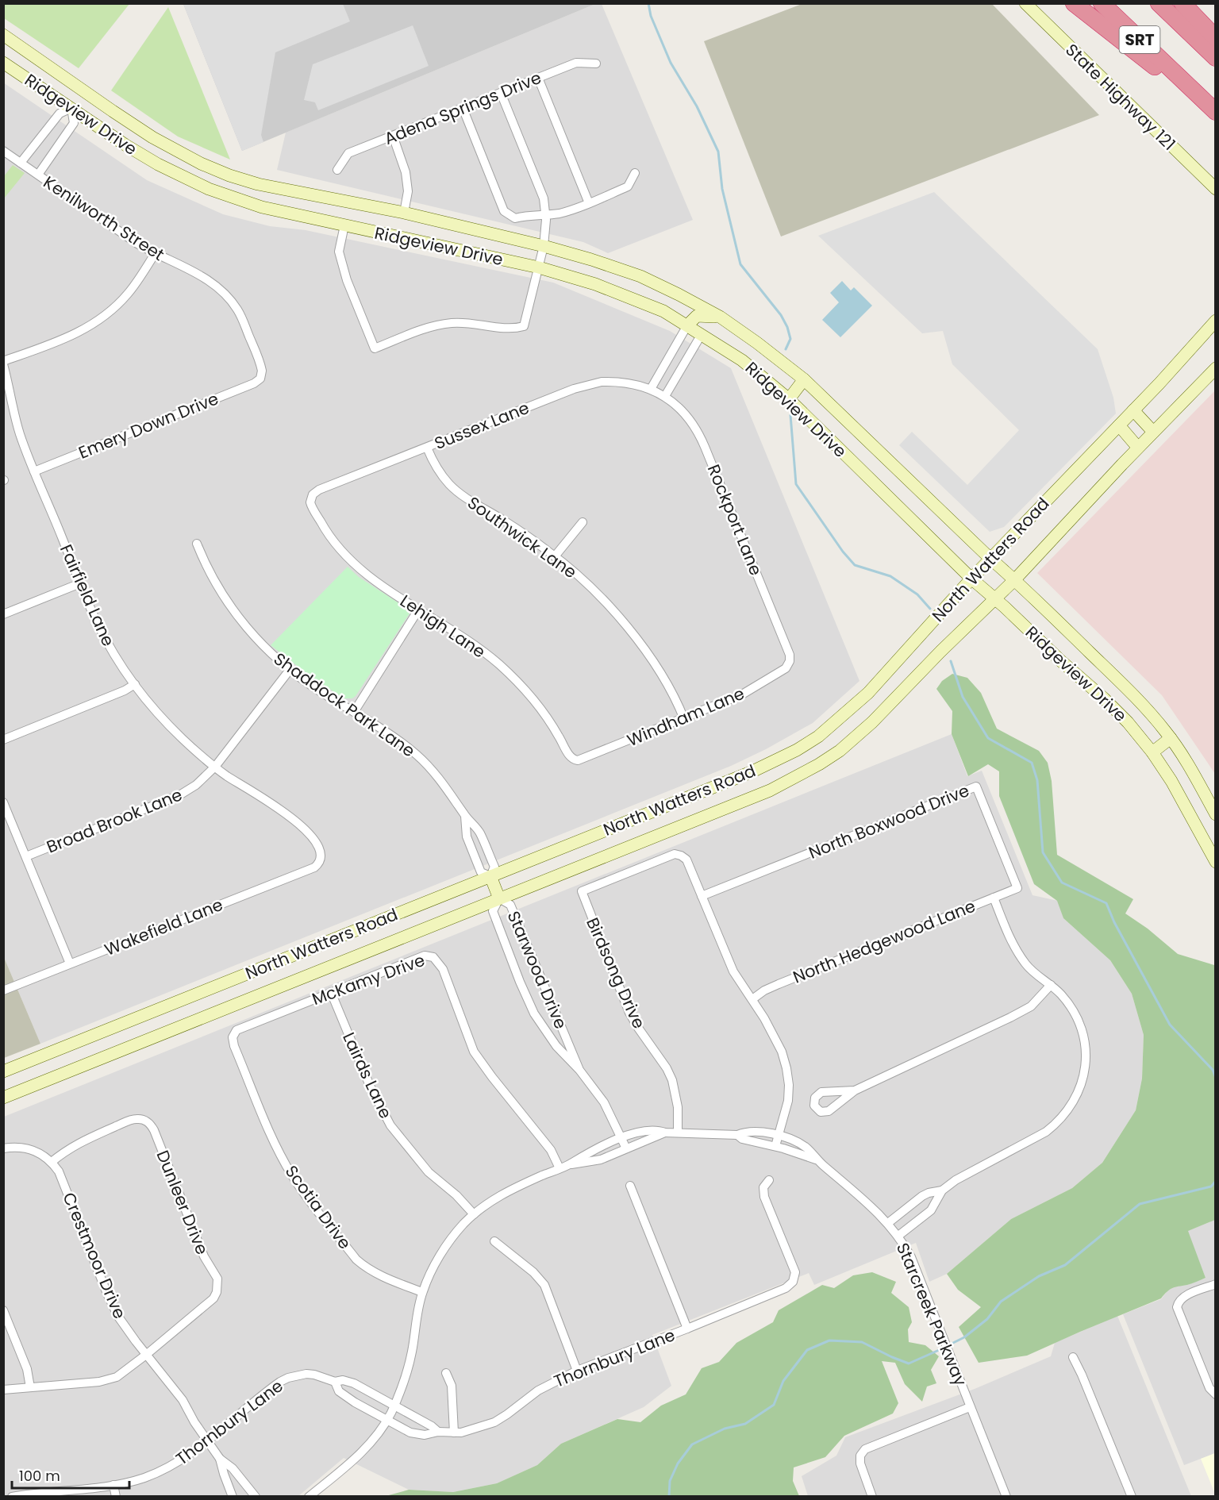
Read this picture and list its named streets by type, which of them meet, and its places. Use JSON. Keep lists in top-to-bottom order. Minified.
{"streets":{"highway":["SRT"],"main road":["State Highway 121","Ridgeview Drive","North Watters Road"],"street":["Adena Springs Drive","Kenilworth Street","Emery Down Drive","Sussex Lane","Rockport Lane","Southwick Lane","Fairfield Lane","Lehigh Lane","Shaddock Park Lane","Windham Lane","Broad Brook Lane","North Boxwood Drive","Wakefield Lane","North Hedgewood Lane","Starwood Drive","Birdsong Drive","McKamy Drive","Lairds Lane","Dunleer Drive","Scotia Drive","Crestmoor Drive","Starcreek Parkway","Thornbury Lane"]},"crossings":[["Ridgeview Drive","North Watters Road"],["Kenilworth Street","Emery Down Drive"],["Emery Down Drive","Fairfield Lane"],["Sussex Lane","Rockport Lane"],["Sussex Lane","Southwick Lane"],["Sussex Lane","Lehigh Lane"],["Rockport Lane","Windham Lane"],["Southwick Lane","Windham Lane"],["North Watters Road","Shaddock Park Lane"],["North Watters Road","Starwood Drive"],["Fairfield Lane","Broad Brook Lane"],["Fairfield Lane","Wakefield Lane"],["Lehigh Lane","Windham Lane"],["Shaddock Park Lane","Broad Brook Lane"],["North Boxwood Drive","North Hedgewood Lane"],["North Boxwood Drive","Birdsong Drive"],["Starwood Drive","Starcreek Parkway"],["Birdsong Drive","Starcreek Parkway"],["McKamy Drive","Lairds Lane"],["McKamy Drive","Scotia Drive"],["McKamy Drive","Starcreek Parkway"],["Lairds Lane","Starcreek Parkway"],["Dunleer Drive","Crestmoor Drive"],["Scotia Drive","Starcreek Parkway"],["Crestmoor Drive","Thornbury Lane"],["Starcreek Parkway","Thornbury Lane"]],"scale_bar":"100 m"}
